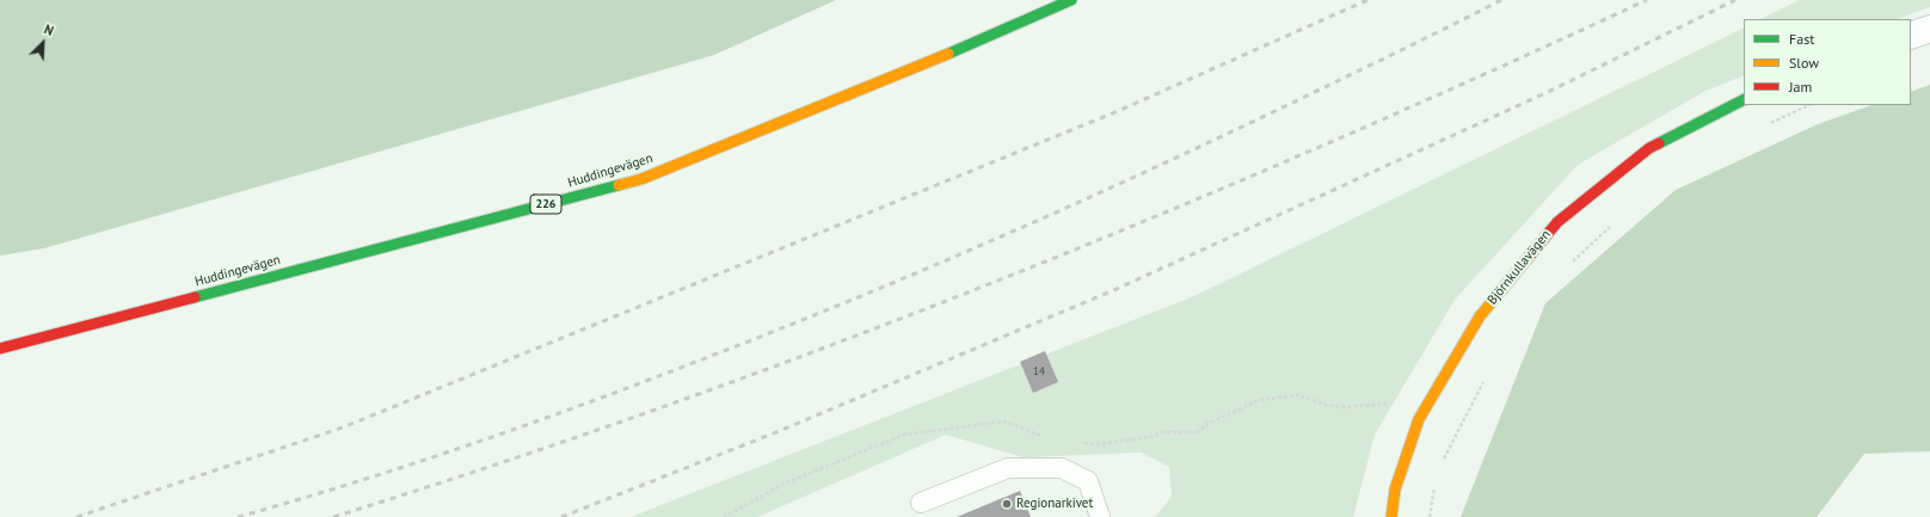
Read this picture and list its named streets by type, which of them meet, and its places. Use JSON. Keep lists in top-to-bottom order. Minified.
{"streets":{"main road":["Huddingevägen","226","Björnkullavägen"]},"places":["Regionarkivet"],"house_numbers":["14"],"legend":["Fast","Slow","Jam"],"north":"top right"}
